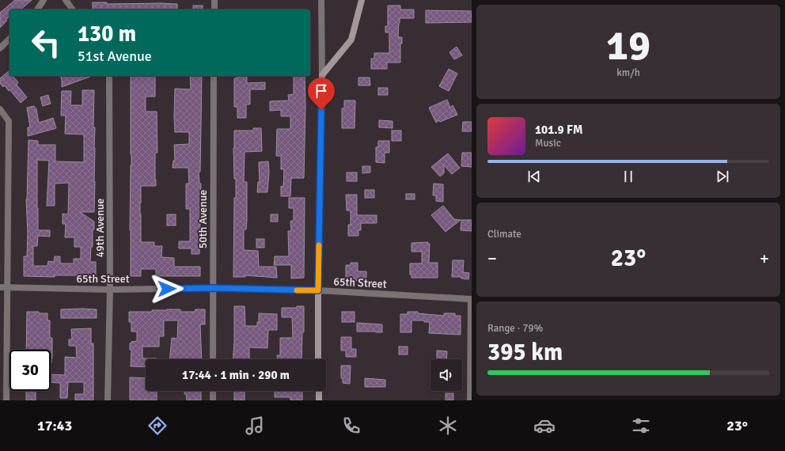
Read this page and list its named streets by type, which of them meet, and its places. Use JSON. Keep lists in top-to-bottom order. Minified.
{"streets":{"street":["50th Avenue","49th Avenue","65th Street"]},"crossings":[["50th Avenue","65th Street"],["49th Avenue","65th Street"]],"page":{"tile":[["19","km/h"],"Climate",["Range · 79%","395 km"]],"turn":["130 m","51st Avenue"],"song":["101.9 FM","Music"],"heat":["−","23°","+"],"limit":"30","trip":"17:44 · 1 min · 290 m","tabs":["17:43","23°"]}}
